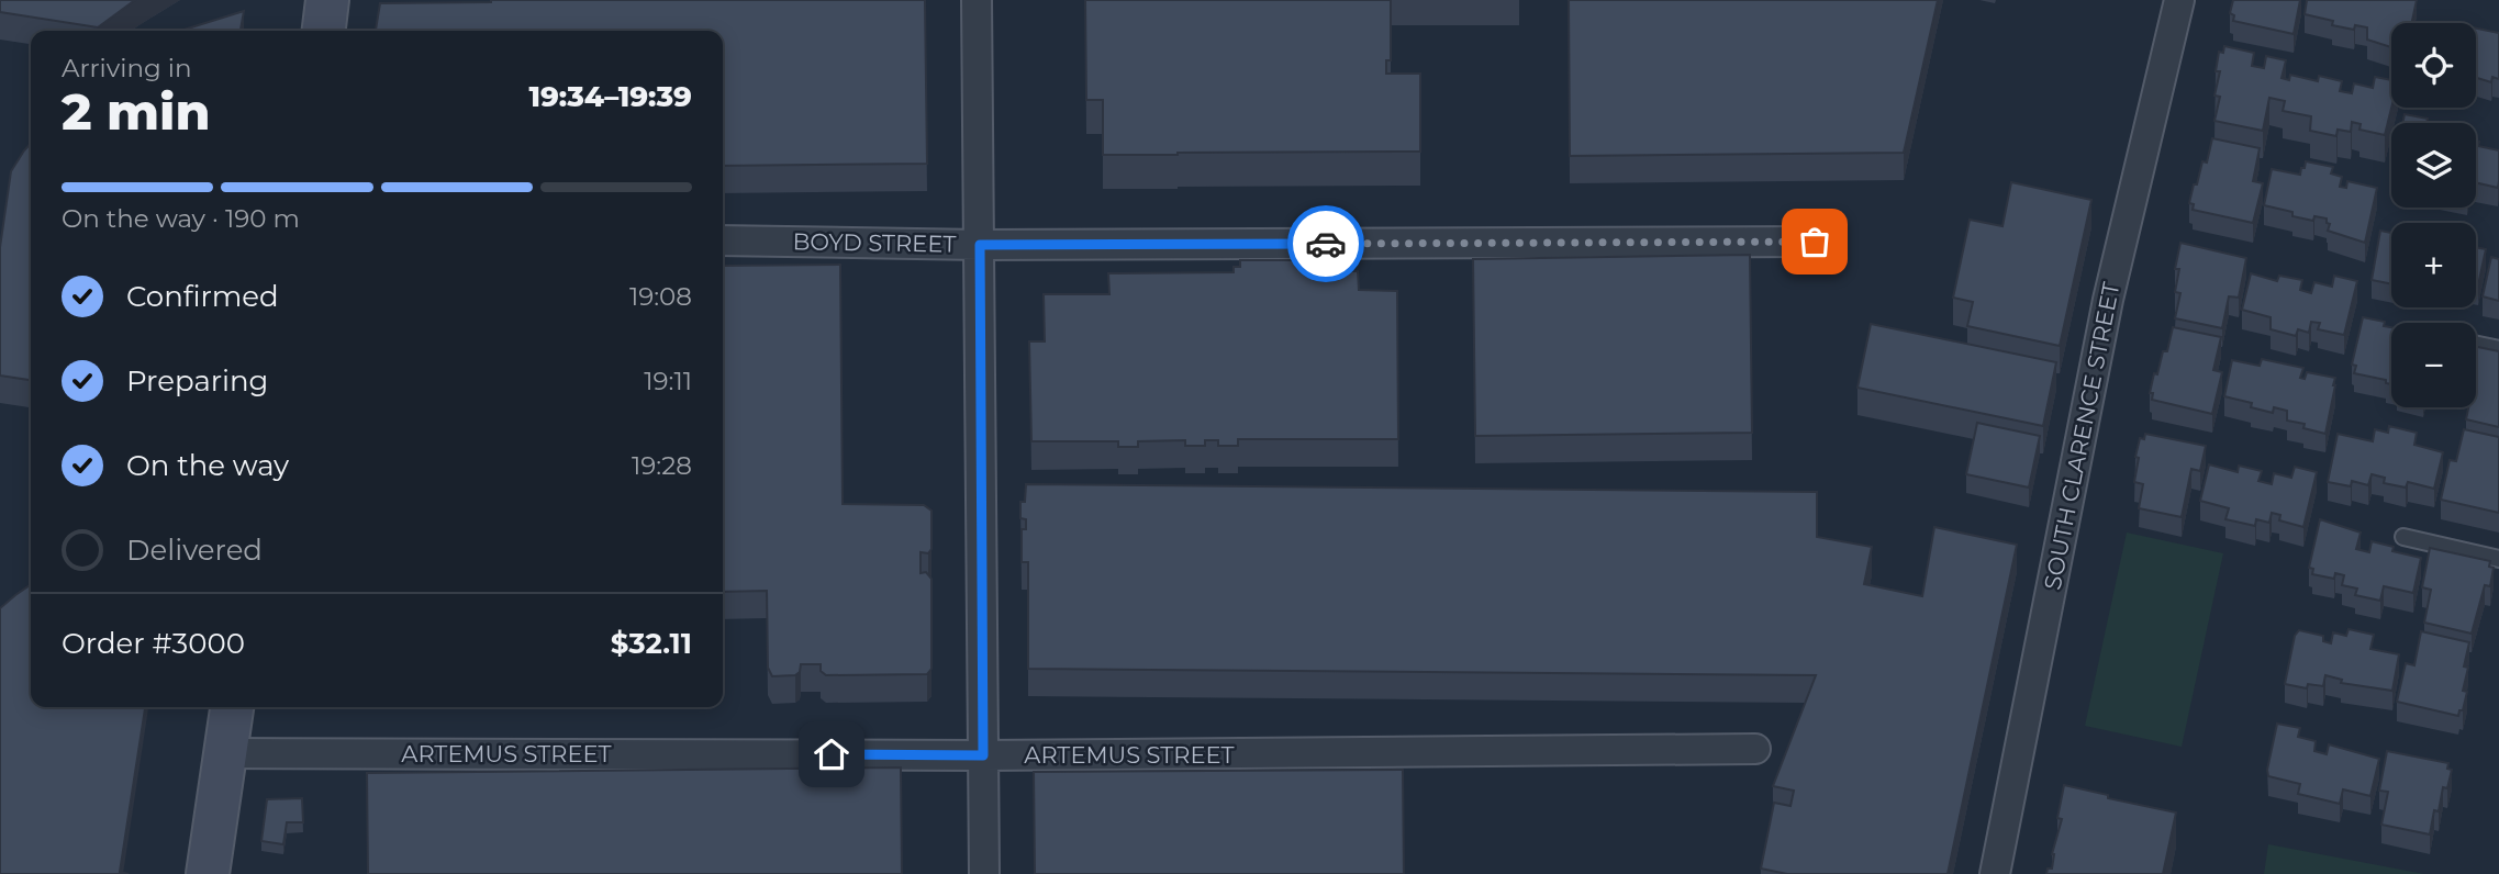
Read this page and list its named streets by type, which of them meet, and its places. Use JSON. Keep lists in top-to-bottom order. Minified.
{"streets":{"street":["BOYD STREET","SOUTH CLARENCE STREET","ARTEMUS STREET"]},"page":{"map_buttons":["+","−"],"heading":["2 min","Arriving in","19:34–19:39"],"panel":["Order #3000","$32.11"],"bar":"On the way · 190 m","list":[["Confirmed","19:08"],["Preparing","19:11"],["On the way","19:28"],"Delivered"]}}
